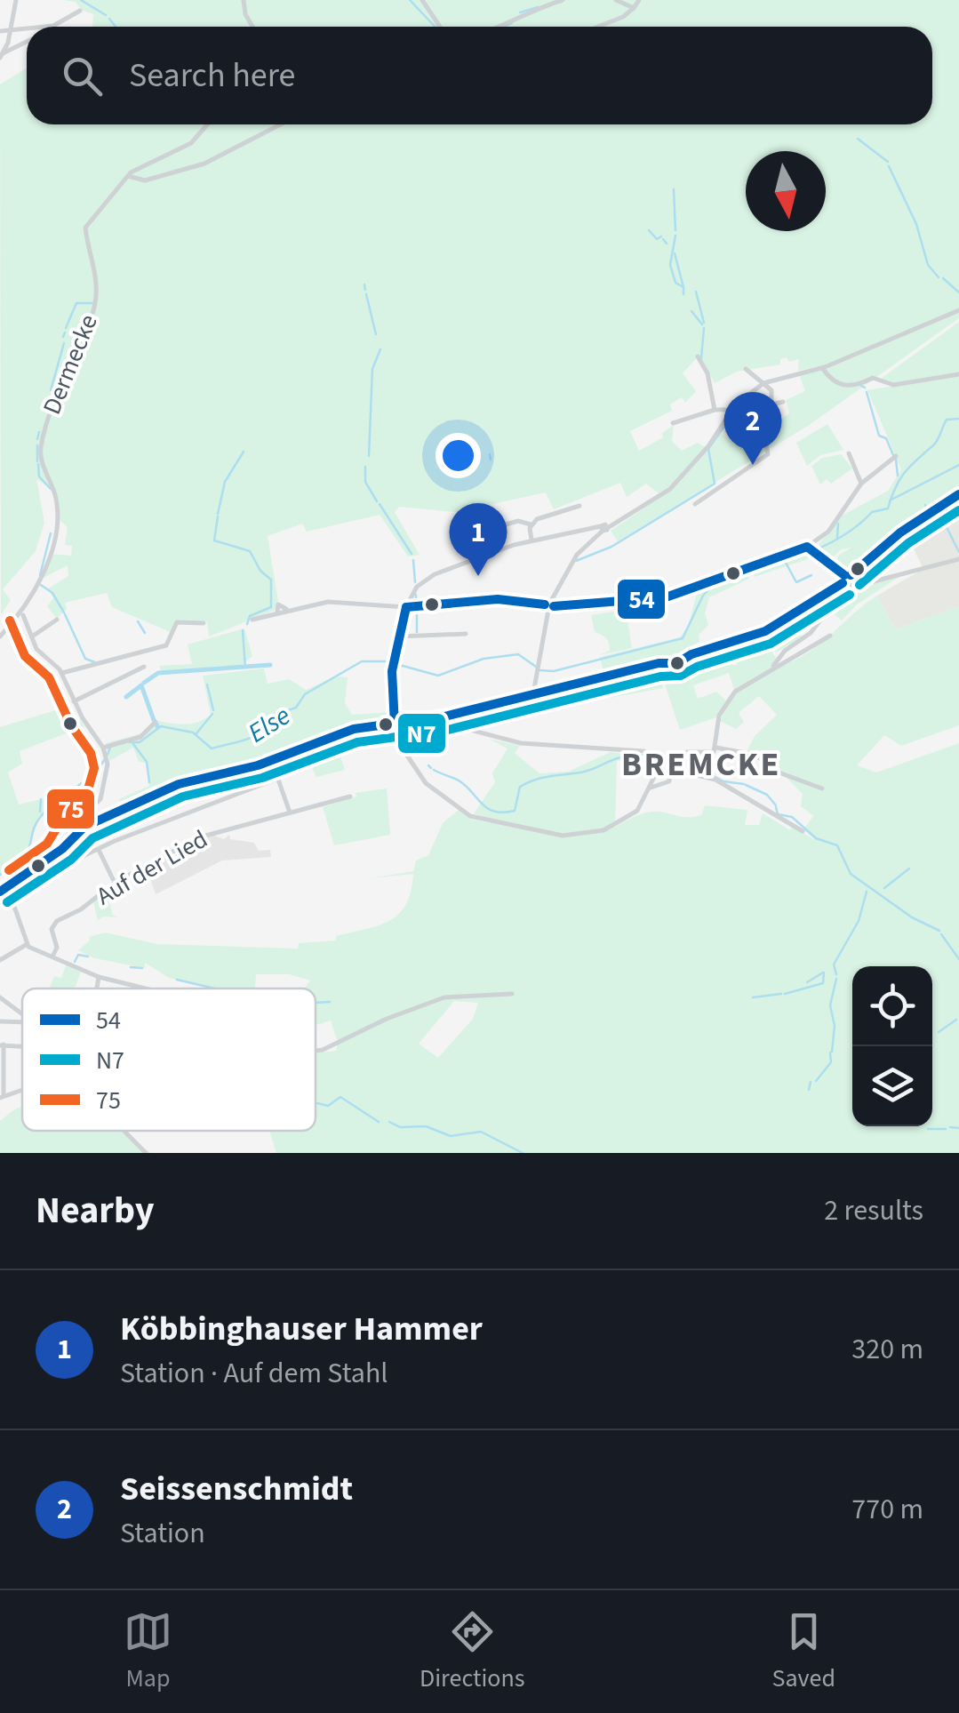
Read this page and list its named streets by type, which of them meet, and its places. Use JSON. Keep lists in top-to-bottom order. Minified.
{"streets":{"street":["Dermecke","Auf der Lied"]},"districts":["BREMCKE"],"water":["Else"],"lines":["transit line 54","transit line N7","transit line 75"],"legend":["54","N7","75"],"north":"bottom","page":{"search":"Search here","pins":["2","1"],"heading":["Nearby","2 results"],"list":[{"mark":"1","name":"Köbbinghauser Hammer","note":"Station · Auf dem Stahl","value":"320 m"},{"mark":"2","name":"Seissenschmidt","note":"Station","value":"770 m"}],"nav":["Map","Directions","Saved"]}}
